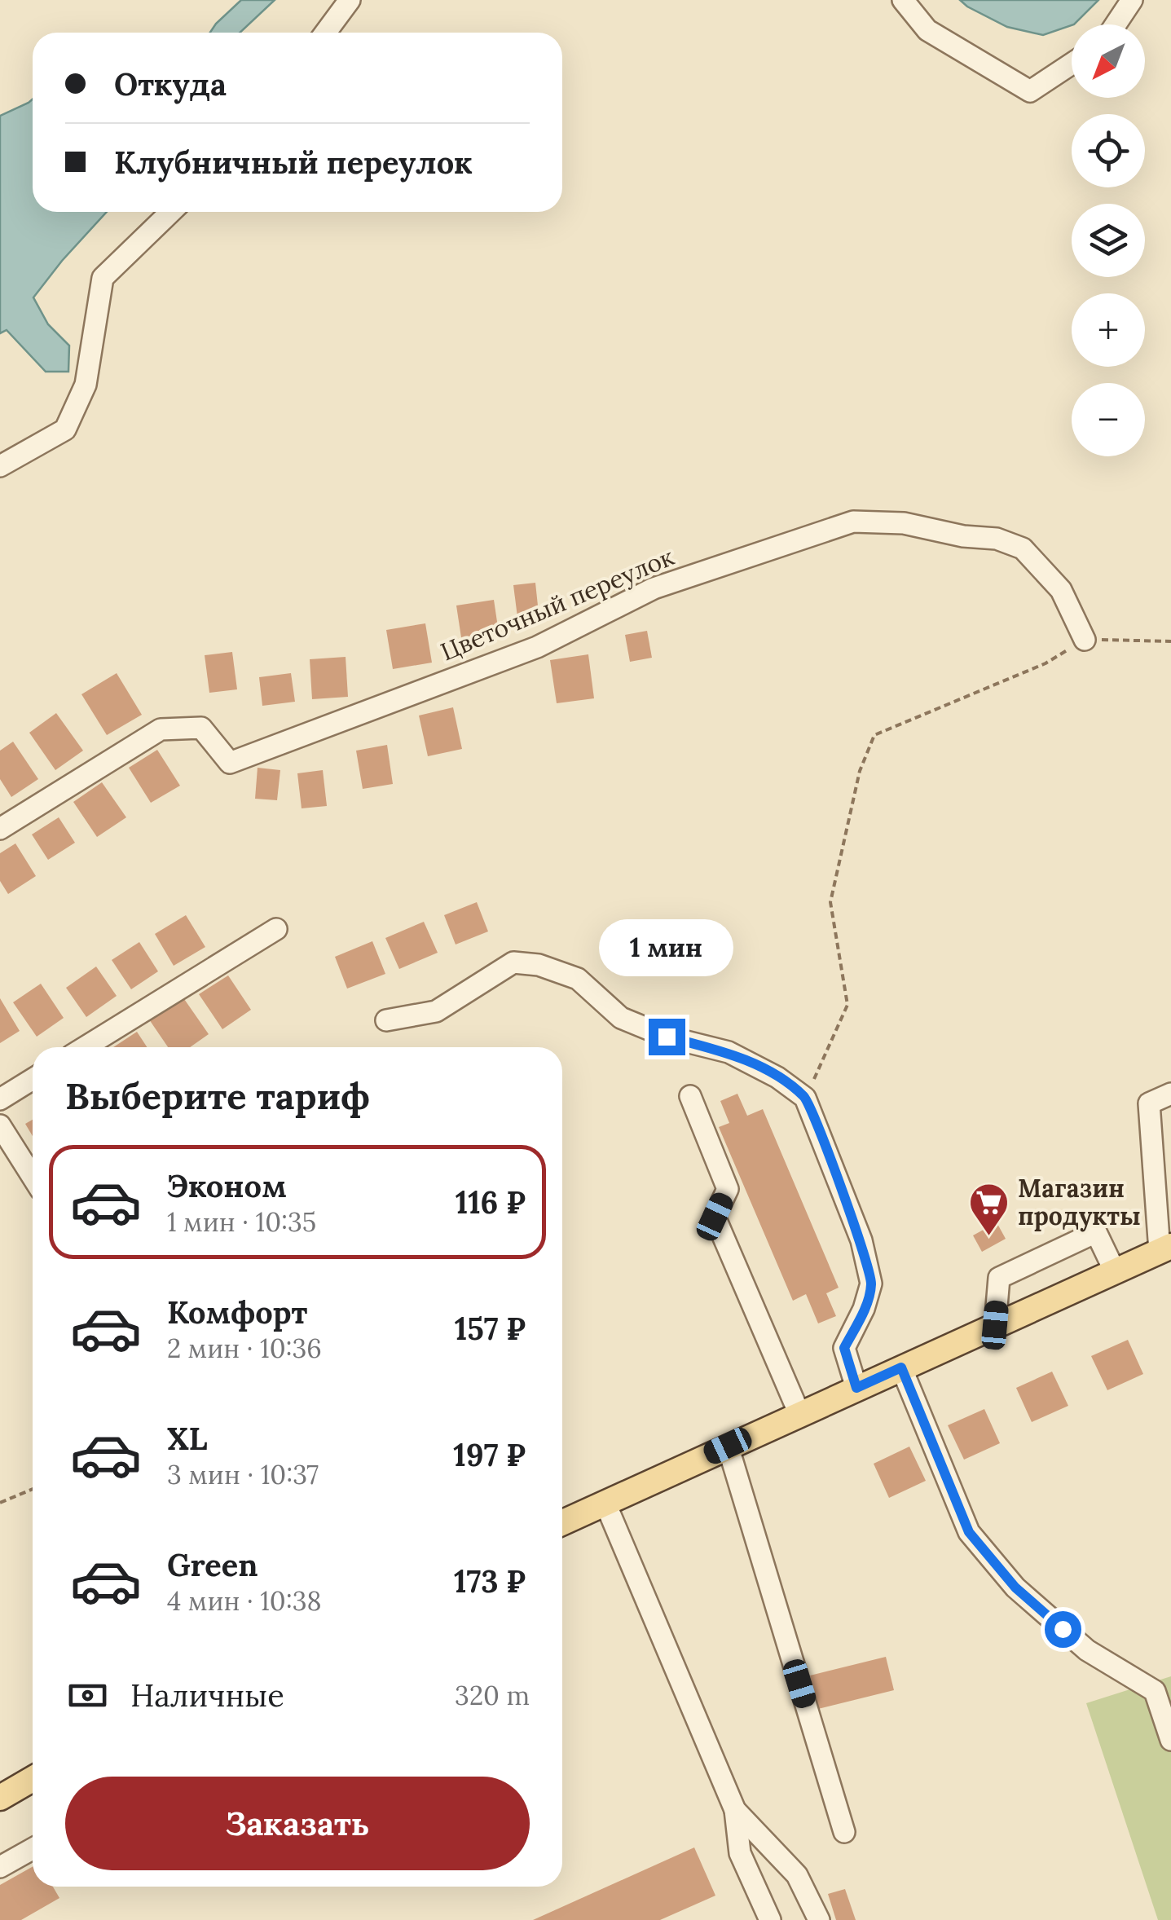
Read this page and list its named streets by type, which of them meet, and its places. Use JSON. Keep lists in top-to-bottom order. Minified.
{"streets":{"street":["Цветочный переулок"]},"places":{"supermarket":["Магазин продукты"]},"north":"bottom left","page":{"map_buttons":["+","−"],"banner":["Откуда","Клубничный переулок"],"bubble":"1 мин","heading":"Выберите тариф","list":[{"name":"Эконом","note":"1 мин · 10:35","value":"116 ₽"},{"name":"Комфорт","note":"2 мин · 10:36","value":"157 ₽"},{"name":"XL","note":"3 мин · 10:37","value":"197 ₽"},{"name":"Green","note":"4 мин · 10:38","value":"173 ₽"}],"pay":["Наличные","320 m"],"buttons":"Заказать"}}
